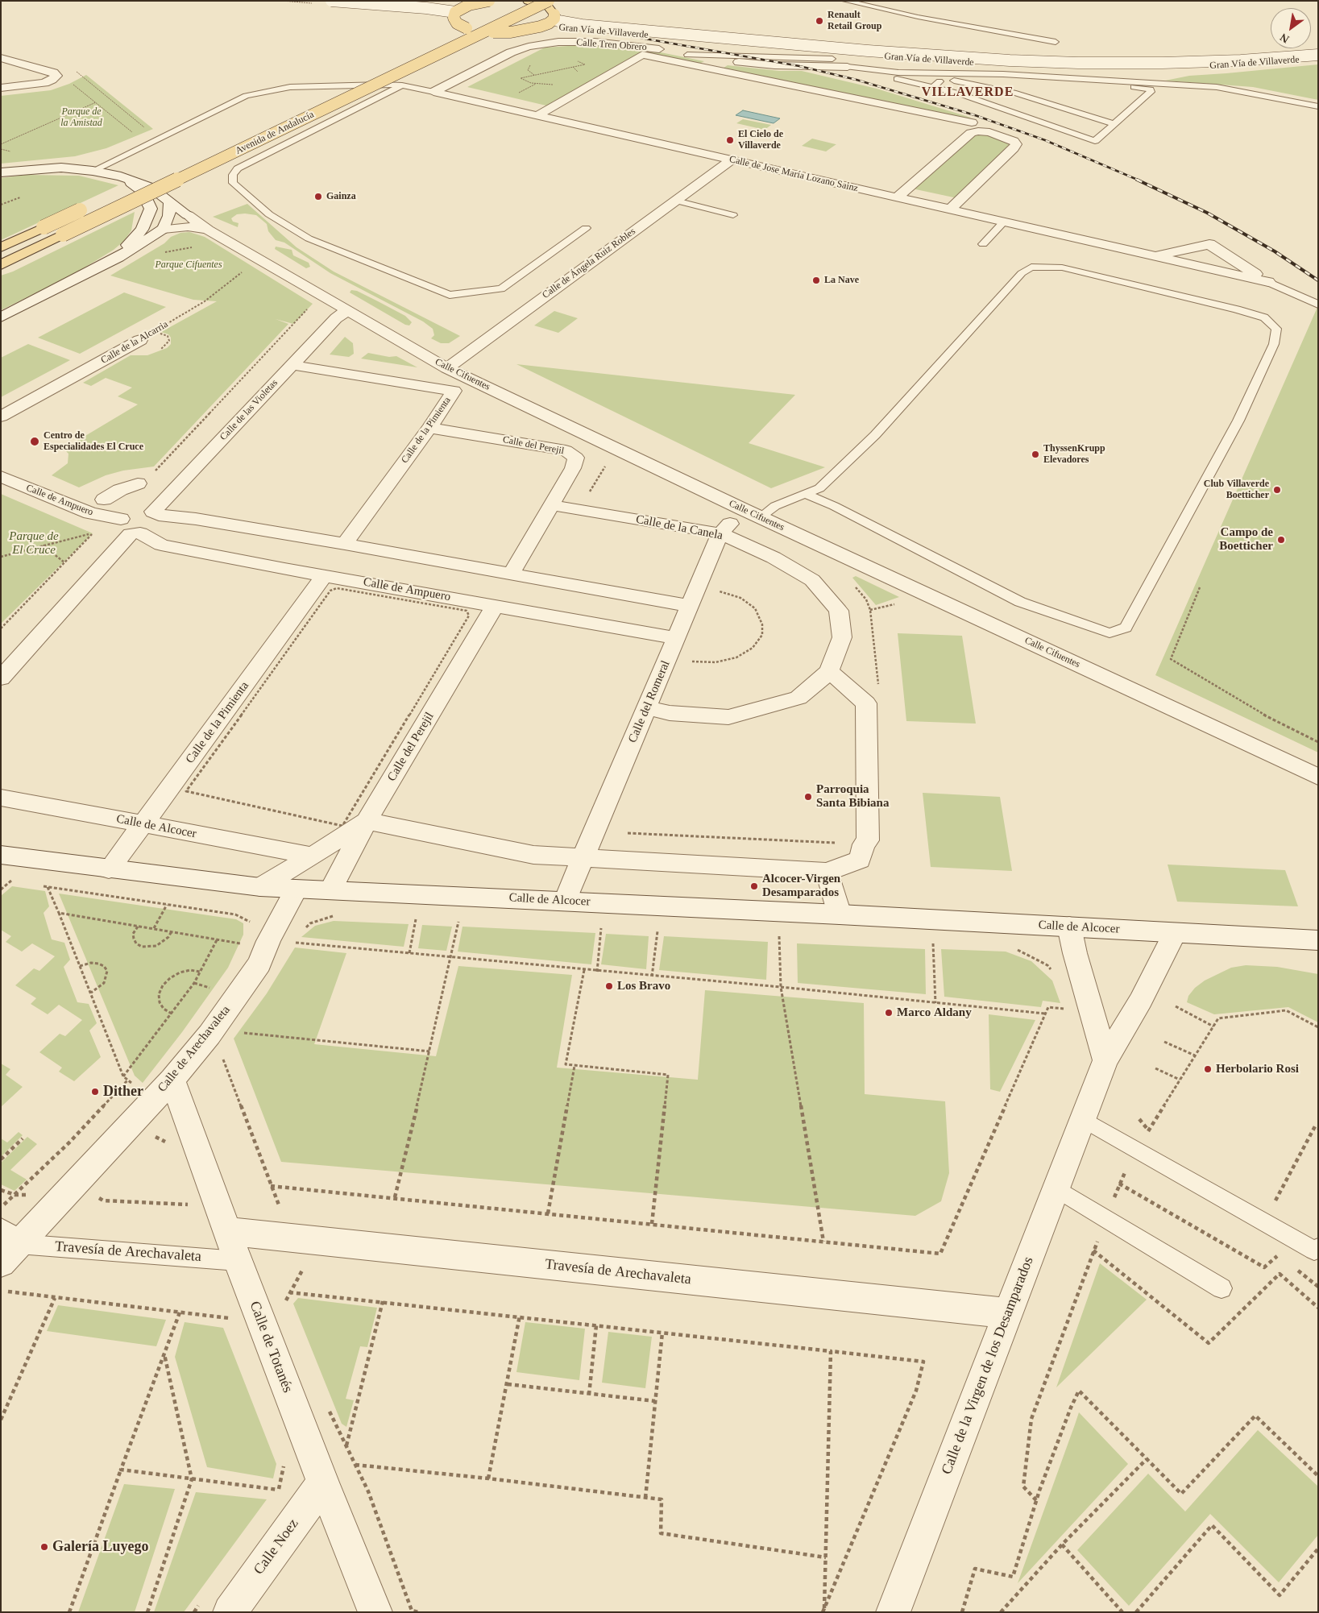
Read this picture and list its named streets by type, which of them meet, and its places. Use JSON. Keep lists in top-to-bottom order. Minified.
{"streets":{"main road":["Avenida de Andalucía"],"street":["Gran Vía de Villaverde","Calle Tren Obrero","Calle de Jose María Lozano Sainz","Calle de Ángela Ruiz Robles","Calle de la Alcarria","Calle Cifuentes","Calle de las Violetas","Calle de la Pimienta","Calle del Perejil","Calle de Ampuero","Calle de la Canela","Calle del Romeral","Calle de Alcocer","Calle de Arechavaleta","Travesía de Arechavaleta","Calle de Totanés","Calle de la Virgen de los Desamparados","Calle Noez"]},"crossings":[["Calle Tren Obrero","Calle de Jose María Lozano Sainz"],["Calle de Jose María Lozano Sainz","Calle de Ángela Ruiz Robles"],["Calle de Ángela Ruiz Robles","Calle Cifuentes"],["Calle de la Alcarria","Calle Cifuentes"],["Calle Cifuentes","Calle de las Violetas"],["Calle Cifuentes","Calle del Romeral"],["Calle de las Violetas","Calle de la Pimienta"],["Calle de las Violetas","Calle de Ampuero"],["Calle de la Pimienta","Calle del Perejil"],["Calle de la Pimienta","Calle de Ampuero"],["Calle de la Pimienta","Calle de Alcocer"],["Calle del Perejil","Calle de Ampuero"],["Calle del Perejil","Calle de la Canela"],["Calle del Perejil","Calle de Alcocer"],["Calle de Ampuero","Calle del Romeral"],["Calle de la Canela","Calle del Romeral"],["Calle del Romeral","Calle de Alcocer"],["Calle de Alcocer","Calle de Arechavaleta"],["Calle de Alcocer","Calle de la Virgen de los Desamparados"],["Calle de Arechavaleta","Travesía de Arechavaleta"],["Calle de Arechavaleta","Calle de Totanés"],["Travesía de Arechavaleta","Calle de Totanés"],["Travesía de Arechavaleta","Calle de la Virgen de los Desamparados"],["Calle de Totanés","Calle Noez"]],"districts":["VILLAVERDE"],"parks":["Parque de la Amistad","Parque Cifuentes","Parque de El Cruce"],"places":["Renault Retail Group","El Cielo de Villaverde","Gainza","La Nave","Centro de Especialidades El Cruce","ThyssenKrupp Elevadores","Club Villaverde Boetticher","Campo de Boetticher","Parroquia Santa Bibiana","Alcocer-Virgen Desamparados","Los Bravo","Marco Aldany","Herbolario Rosi","Dither","Galería Luyego"],"north":"bottom left"}
